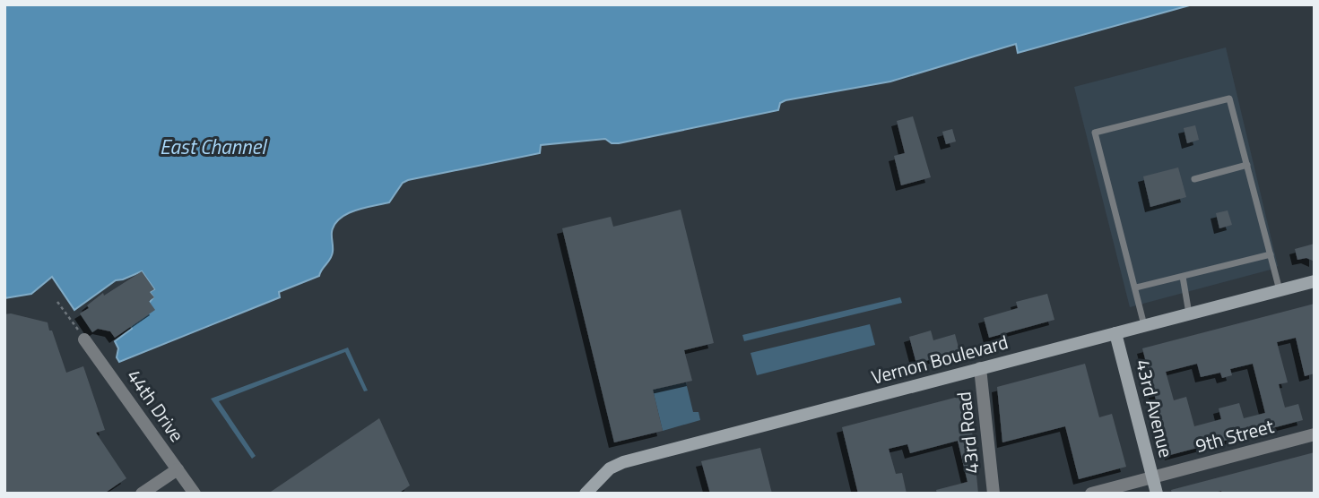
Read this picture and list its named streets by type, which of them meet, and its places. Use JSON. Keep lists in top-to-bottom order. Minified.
{"streets":{"main road":["Vernon Boulevard","43rd Avenue"],"street":["44th Drive","43rd Road","9th Street"]},"crossings":[["Vernon Boulevard","43rd Avenue"],["Vernon Boulevard","43rd Road"],["43rd Avenue","9th Street"]],"water":["East Channel"]}
